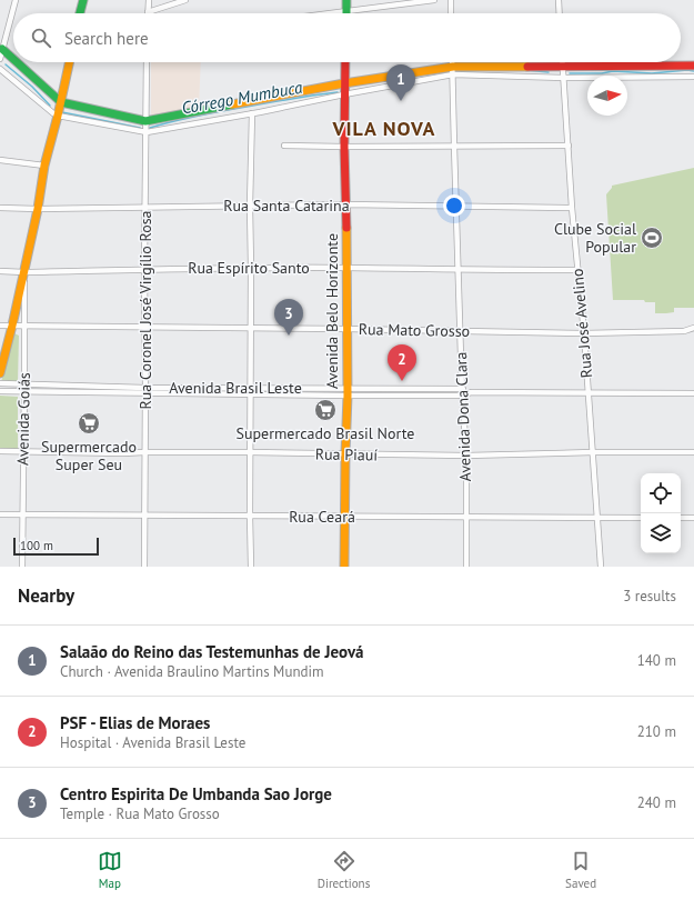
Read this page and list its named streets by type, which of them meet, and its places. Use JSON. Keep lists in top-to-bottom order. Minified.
{"streets":{"street":["Rua Santa Catarina","Rua Espírito Santo","Rua Coronel José Virgílio Rosa","Avenida Belo Horizonte","Rua José Avelino","Rua Mato Grosso","Avenida Brasil Leste","Avenida Dona Clara","Avenida Goiás","Rua Piauí","Rua Ceará"]},"crossings":[["Rua Santa Catarina","Rua Coronel José Virgílio Rosa"],["Rua Santa Catarina","Avenida Belo Horizonte"],["Rua Santa Catarina","Rua José Avelino"],["Rua Santa Catarina","Avenida Dona Clara"],["Rua Espírito Santo","Rua Coronel José Virgílio Rosa"],["Rua Espírito Santo","Avenida Belo Horizonte"],["Rua Espírito Santo","Rua José Avelino"],["Rua Espírito Santo","Avenida Dona Clara"],["Rua Espírito Santo","Avenida Goiás"],["Rua Coronel José Virgílio Rosa","Rua Mato Grosso"],["Rua Coronel José Virgílio Rosa","Avenida Brasil Leste"],["Rua Coronel José Virgílio Rosa","Rua Piauí"],["Rua Coronel José Virgílio Rosa","Rua Ceará"],["Avenida Belo Horizonte","Rua Mato Grosso"],["Avenida Belo Horizonte","Avenida Brasil Leste"],["Avenida Belo Horizonte","Rua Piauí"],["Avenida Belo Horizonte","Rua Ceará"],["Rua José Avelino","Rua Mato Grosso"],["Rua José Avelino","Avenida Brasil Leste"],["Rua José Avelino","Rua Piauí"],["Rua José Avelino","Rua Ceará"],["Rua Mato Grosso","Avenida Dona Clara"],["Rua Mato Grosso","Avenida Goiás"],["Avenida Brasil Leste","Avenida Dona Clara"],["Avenida Brasil Leste","Avenida Goiás"],["Avenida Dona Clara","Rua Piauí"],["Avenida Dona Clara","Rua Ceará"],["Avenida Goiás","Rua Piauí"],["Avenida Goiás","Rua Ceará"]],"districts":["VILA NOVA"],"water":["Córrego Mumbuca"],"places":{"sports":["Clube Social Popular"],"supermarket":["Supermercado Brasil Norte","Supermercado Super Seu"]},"scale_bar":"100 m","north":"right","page":{"search":"Search here","pins":["1","3","2"],"scale":"100 m","heading":["Nearby","3 results"],"list":[{"mark":"1","name":"Salaão do Reino das Testemunhas de Jeová","note":"Church · Avenida Braulino Martins Mundim","value":"140 m"},{"mark":"2","name":"PSF - Elias de Moraes","note":"Hospital · Avenida Brasil Leste","value":"210 m"},{"mark":"3","name":"Centro Espirita De Umbanda Sao Jorge","note":"Temple · Rua Mato Grosso","value":"240 m"}],"nav":["Map","Directions","Saved"]}}
